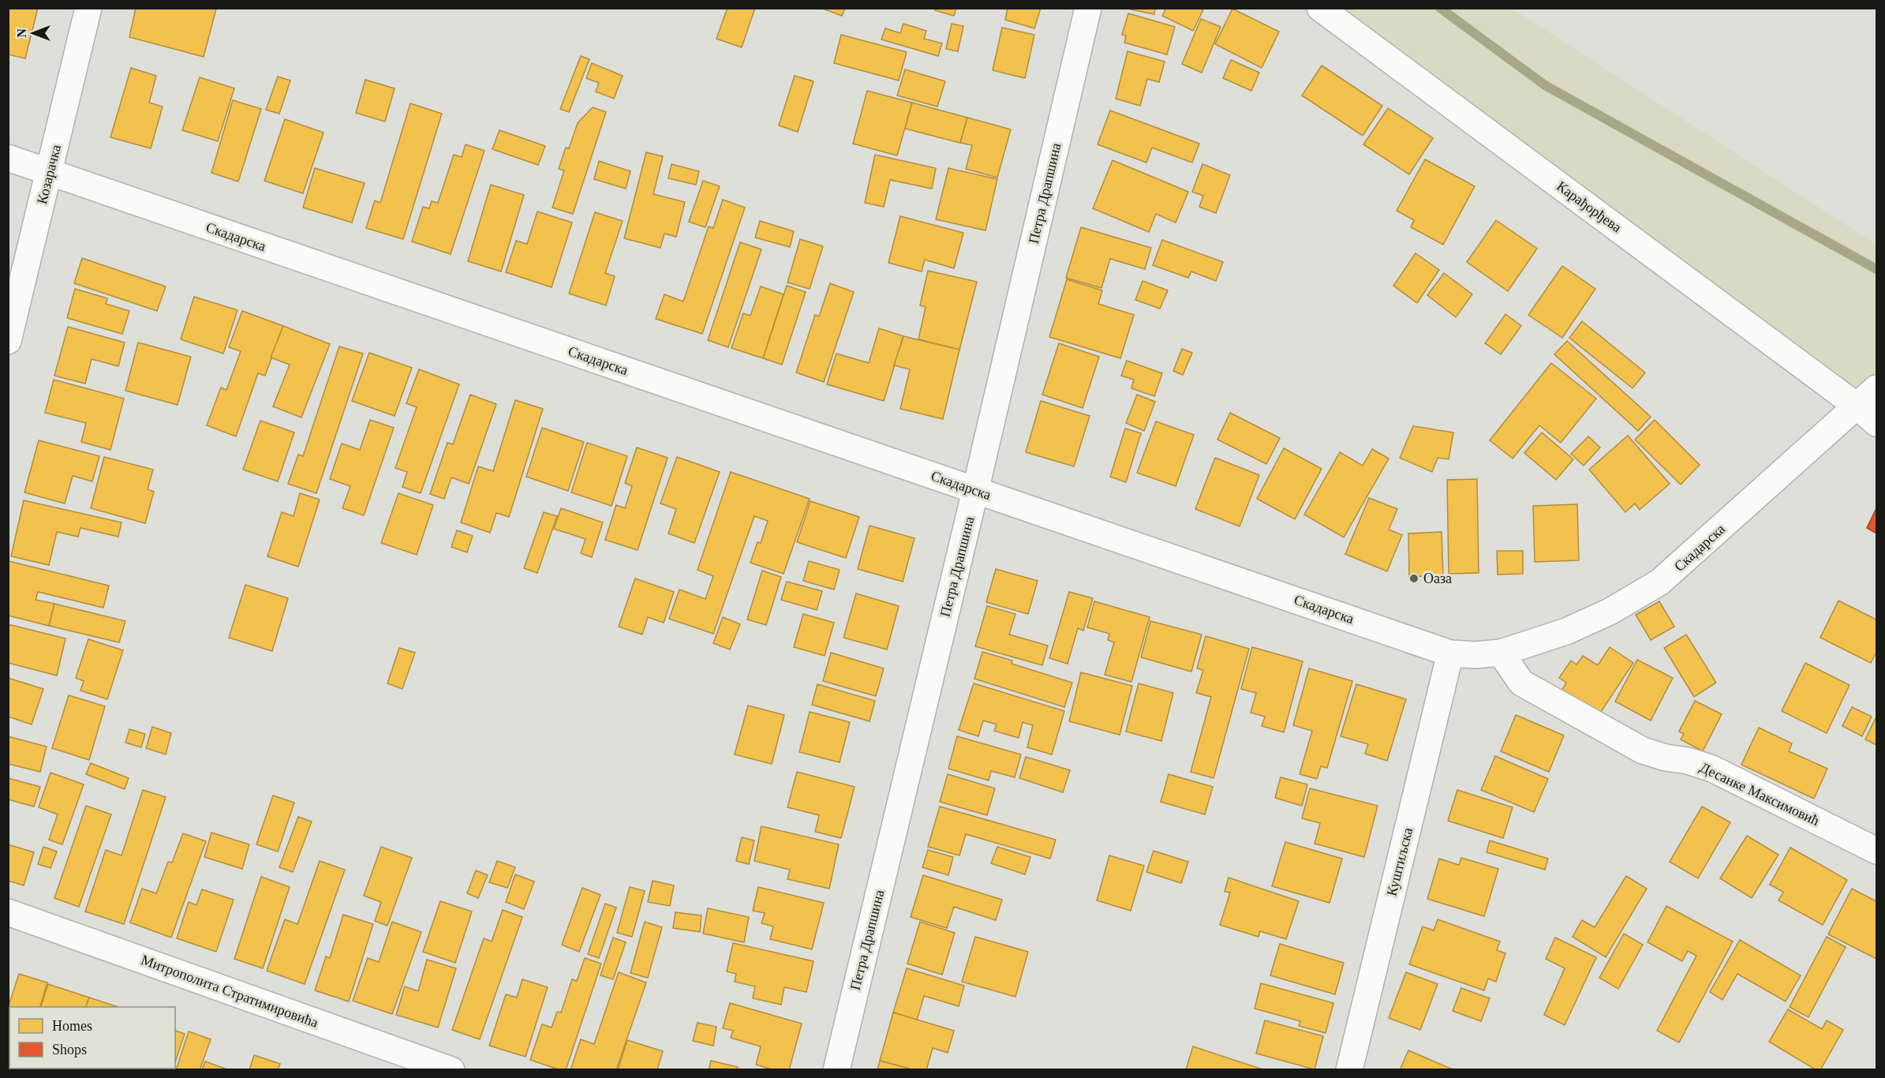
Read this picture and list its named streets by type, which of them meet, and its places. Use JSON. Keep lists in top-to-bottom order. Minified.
{"streets":{"street":["Козарачка","Петра Драпшина","Карађорђева","Скадарска","Десанке Максимовић","Куштиљска","Митрополита Стратимировића"]},"crossings":[["Козарачка","Скадарска"],["Петра Драпшина","Скадарска"],["Карађорђева","Скадарска"],["Скадарска","Десанке Максимовић"],["Скадарска","Куштиљска"]],"places":["Оаза"],"legend":["Homes","Shops"],"north":"left"}
